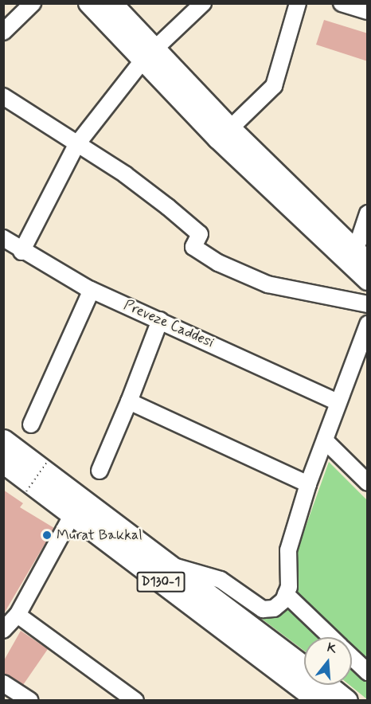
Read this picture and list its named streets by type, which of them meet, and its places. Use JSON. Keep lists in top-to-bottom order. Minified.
{"streets":{"highway":["D130-1"],"street":["Preveze Caddesi"]},"places":["Murat Bakkal"],"north":"top"}
